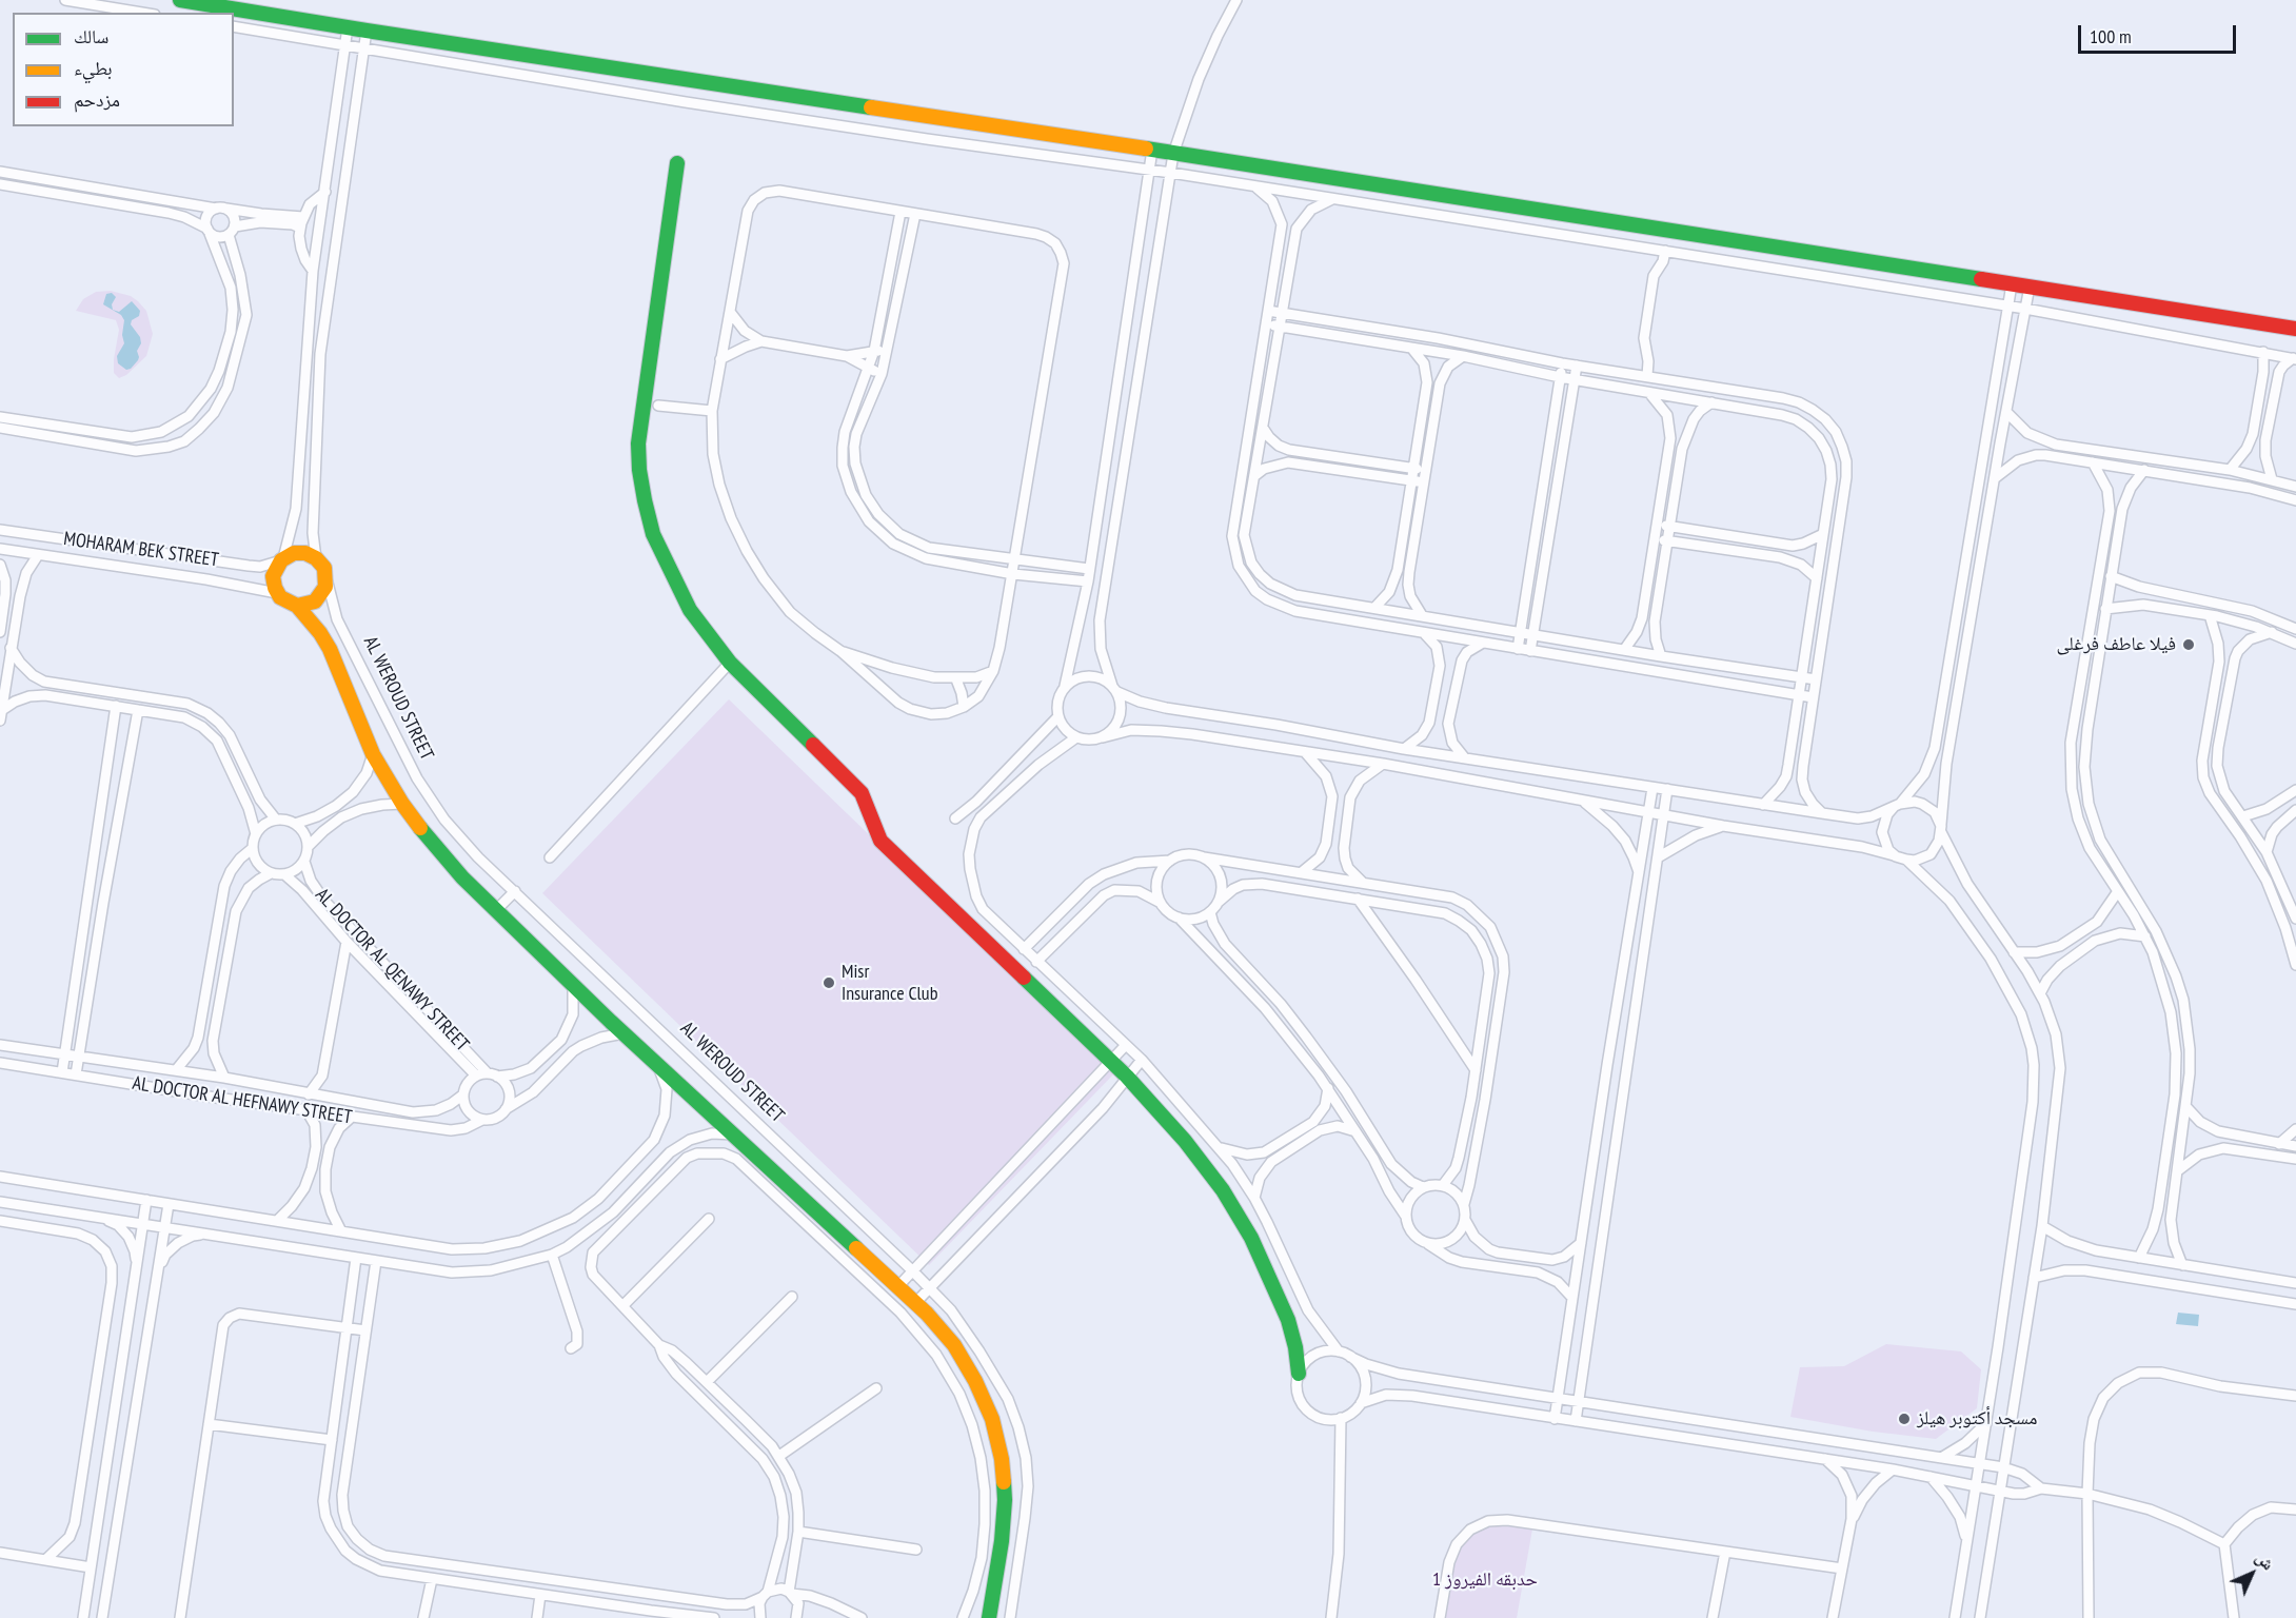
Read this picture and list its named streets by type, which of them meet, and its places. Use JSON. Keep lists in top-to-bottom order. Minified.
{"streets":{"street":["MOHARAM BEK STREET","AL WEROUD STREET","AL DOCTOR AL QENAWY STREET","AL DOCTOR AL HEFNAWY STREET"]},"crossings":[["MOHARAM BEK STREET","AL WEROUD STREET"],["AL DOCTOR AL QENAWY STREET","AL DOCTOR AL HEFNAWY STREET"]],"parks":["حدبقه الفيروز 1"],"places":["فيلا عاطف فرغلى","Misr Insurance Club","مسجد أكتوبر هيلز"],"legend":["سالك","بطيء","مزدحم"],"scale_bar":"100 m","north":"top right"}
